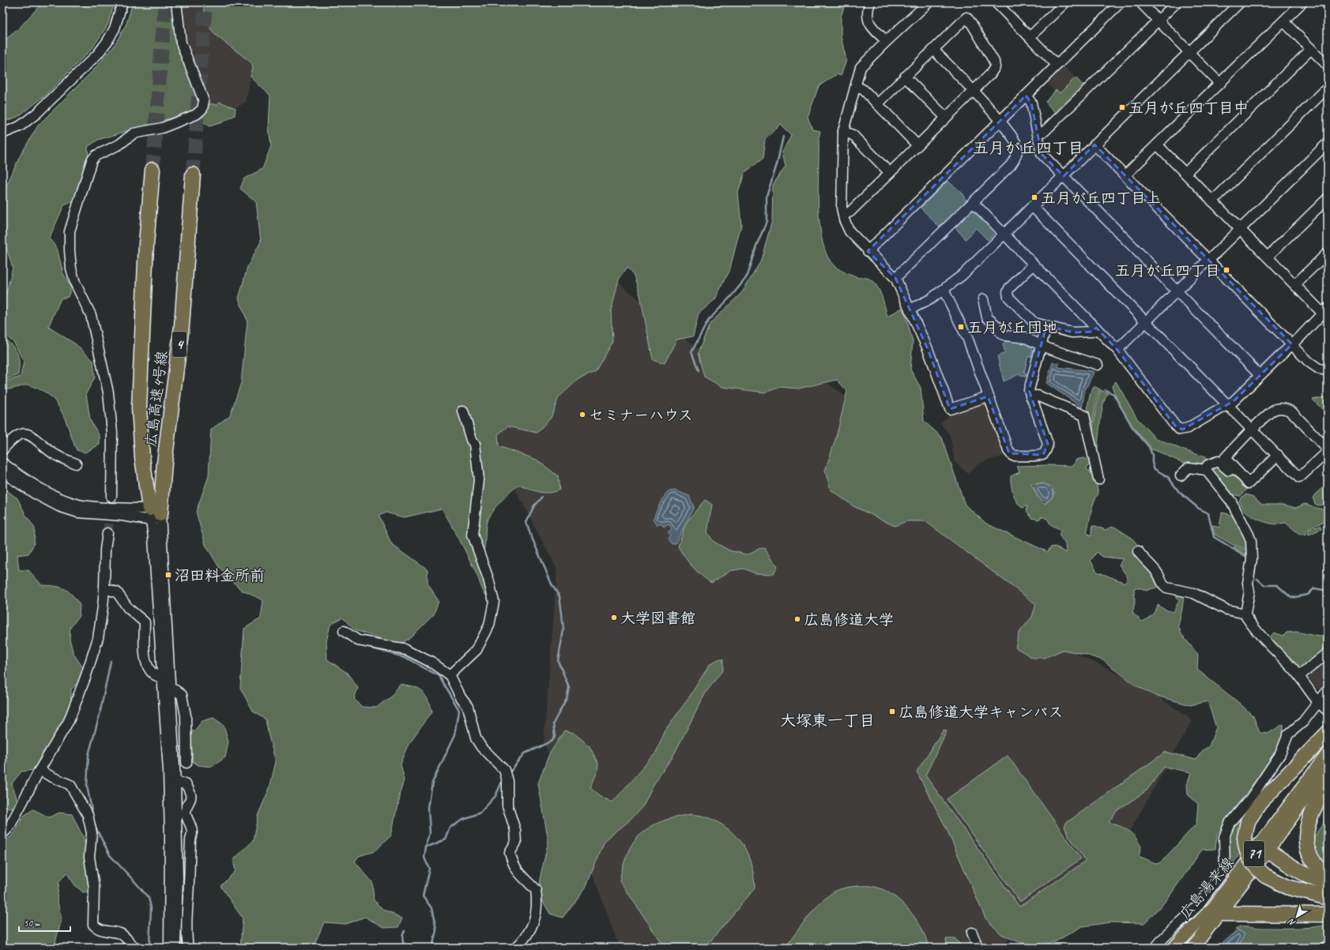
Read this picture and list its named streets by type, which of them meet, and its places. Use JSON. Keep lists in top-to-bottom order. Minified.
{"streets":{"highway":["4","広島高速4号線"],"main road":["71","広島湯来線"]},"districts":["五月が丘四丁目","大塚東一丁目"],"places":{"transit":["五月が丘四丁目中","五月が丘四丁目上","五月が丘四丁目","五月が丘団地","沼田料金所前","広島修道大学キャンパス"],"other":["セミナーハウス","大学図書館","広島修道大学"]},"scale_bar":"50 m","north":"bottom left"}
